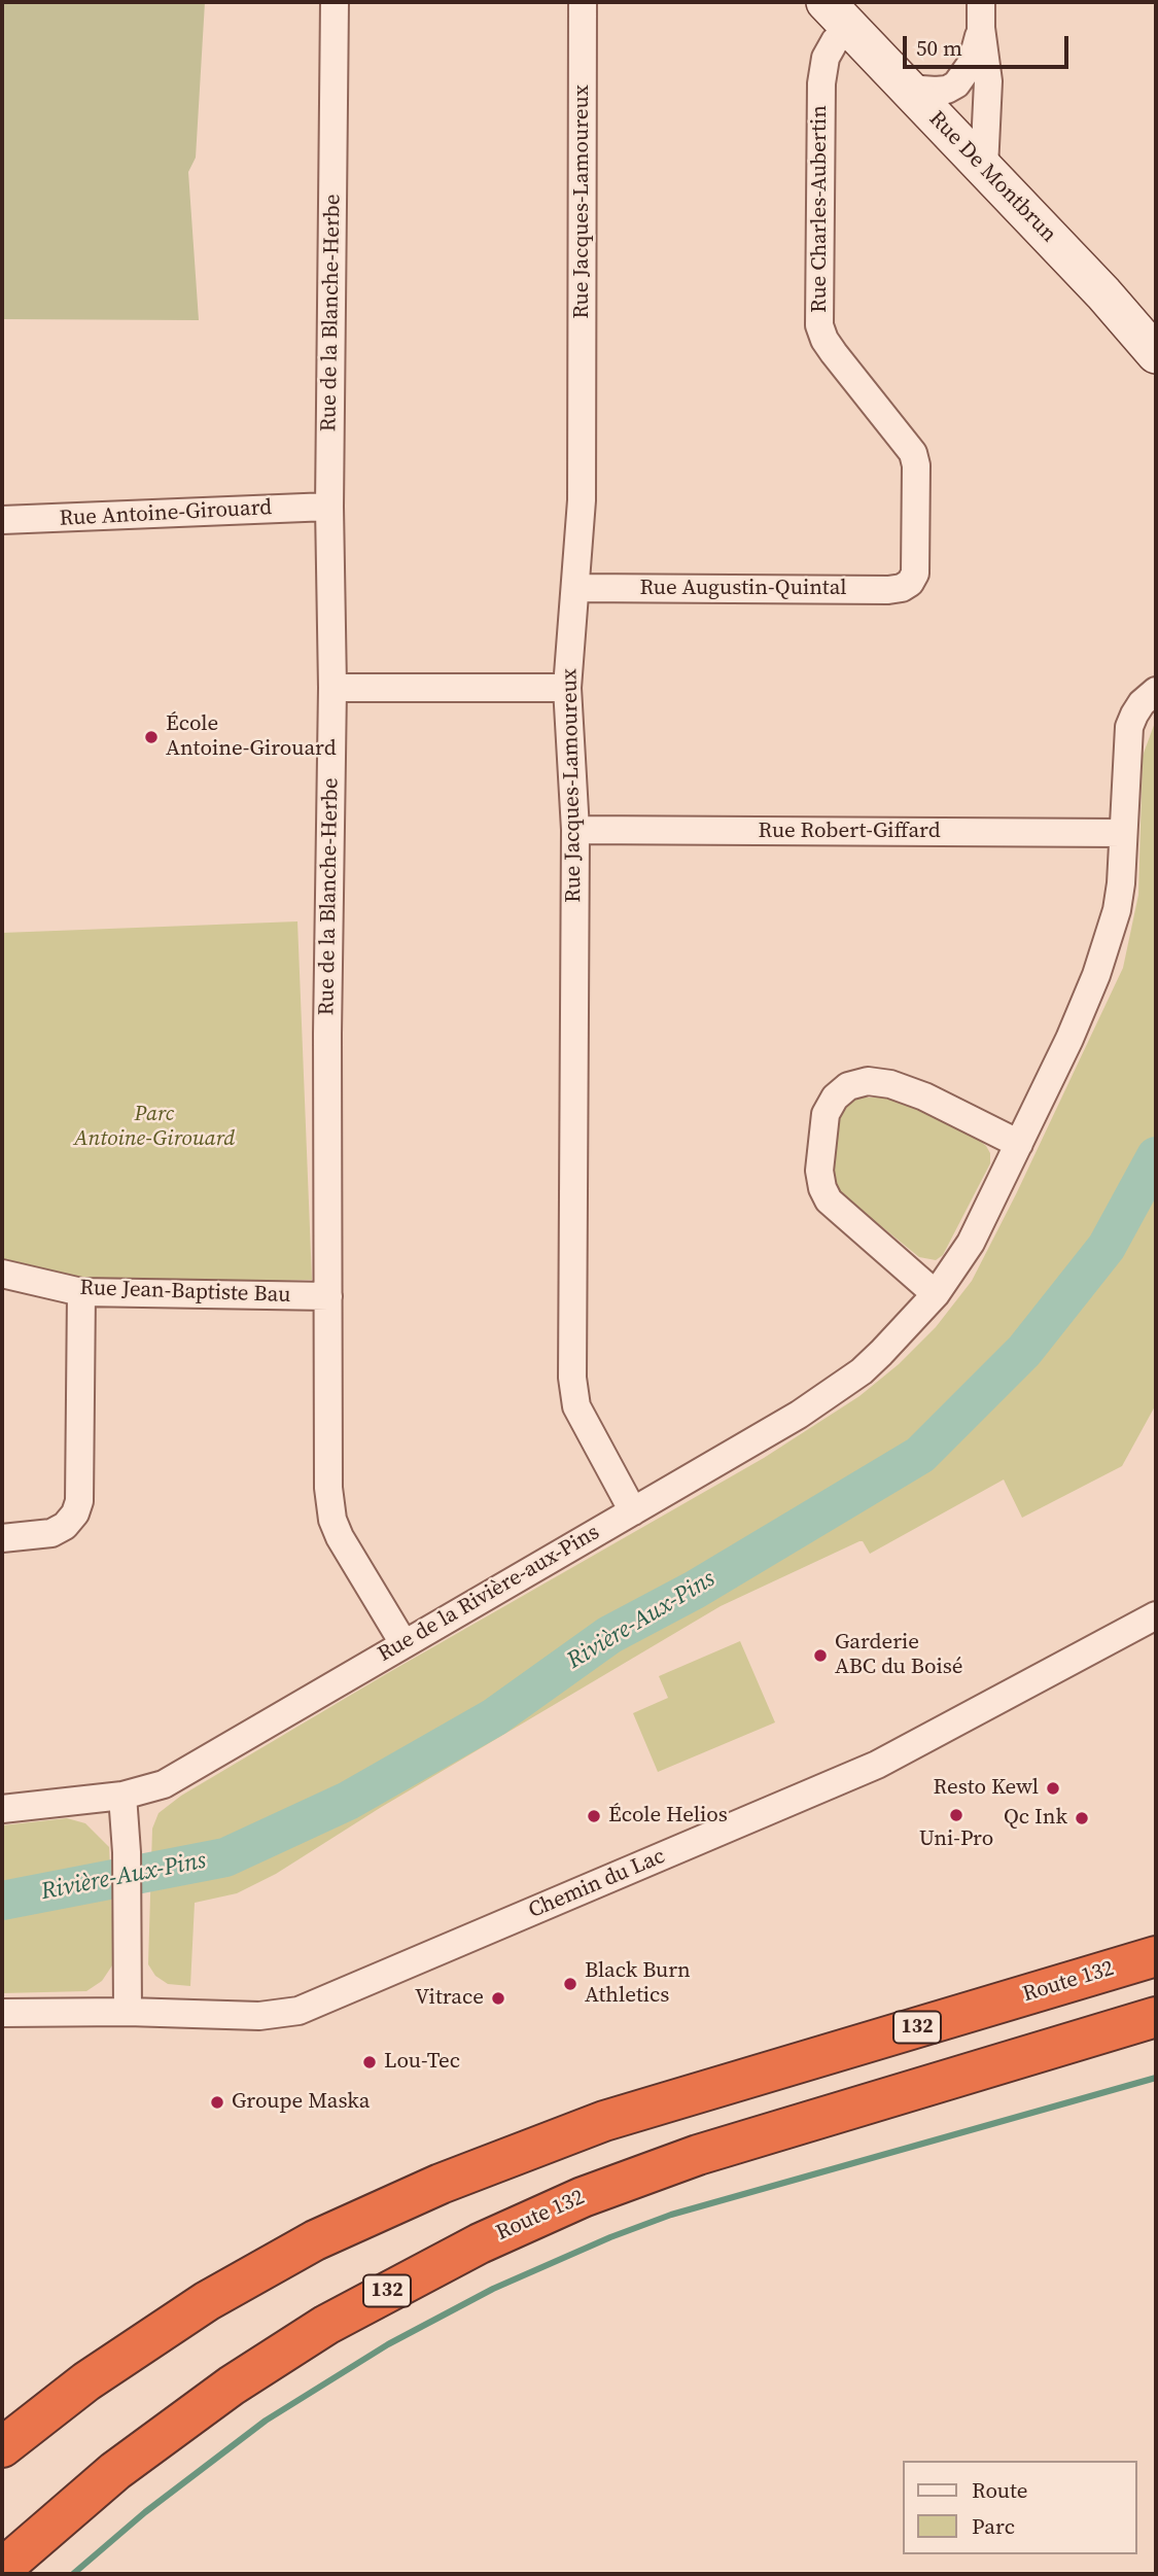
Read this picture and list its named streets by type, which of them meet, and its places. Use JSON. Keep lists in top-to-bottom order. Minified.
{"streets":{"highway":["Route 132","132"],"street":["Rue De Montbrun","Rue Jacques-Lamoureux","Rue Charles-Aubertin","Rue de la Blanche-Herbe","Rue Antoine-Girouard","Rue Augustin-Quintal","Rue Robert-Giffard","Rue Jean-Baptiste Bau","Rue de la Rivière-aux-Pins","Chemin du Lac"]},"crossings":[["Rue De Montbrun","Rue Charles-Aubertin"],["Rue Jacques-Lamoureux","Rue Augustin-Quintal"],["Rue Jacques-Lamoureux","Rue Robert-Giffard"],["Rue Jacques-Lamoureux","Rue de la Rivière-aux-Pins"],["Rue Charles-Aubertin","Rue Augustin-Quintal"],["Rue de la Blanche-Herbe","Rue Antoine-Girouard"],["Rue de la Blanche-Herbe","Rue Jean-Baptiste Bau"],["Rue de la Blanche-Herbe","Rue de la Rivière-aux-Pins"],["Rue Robert-Giffard","Rue de la Rivière-aux-Pins"]],"water":["Rivière-Aux-Pins"],"parks":["Parc Antoine-Girouard"],"places":["École Antoine-Girouard","Garderie ABC du Boisé","Resto Kewl","Uni-Pro","École Helios","Qc Ink","Black Burn Athletics","Vitrace","Lou-Tec","Groupe Maska"],"legend":["Route","Parc"],"scale_bar":"50 m"}
